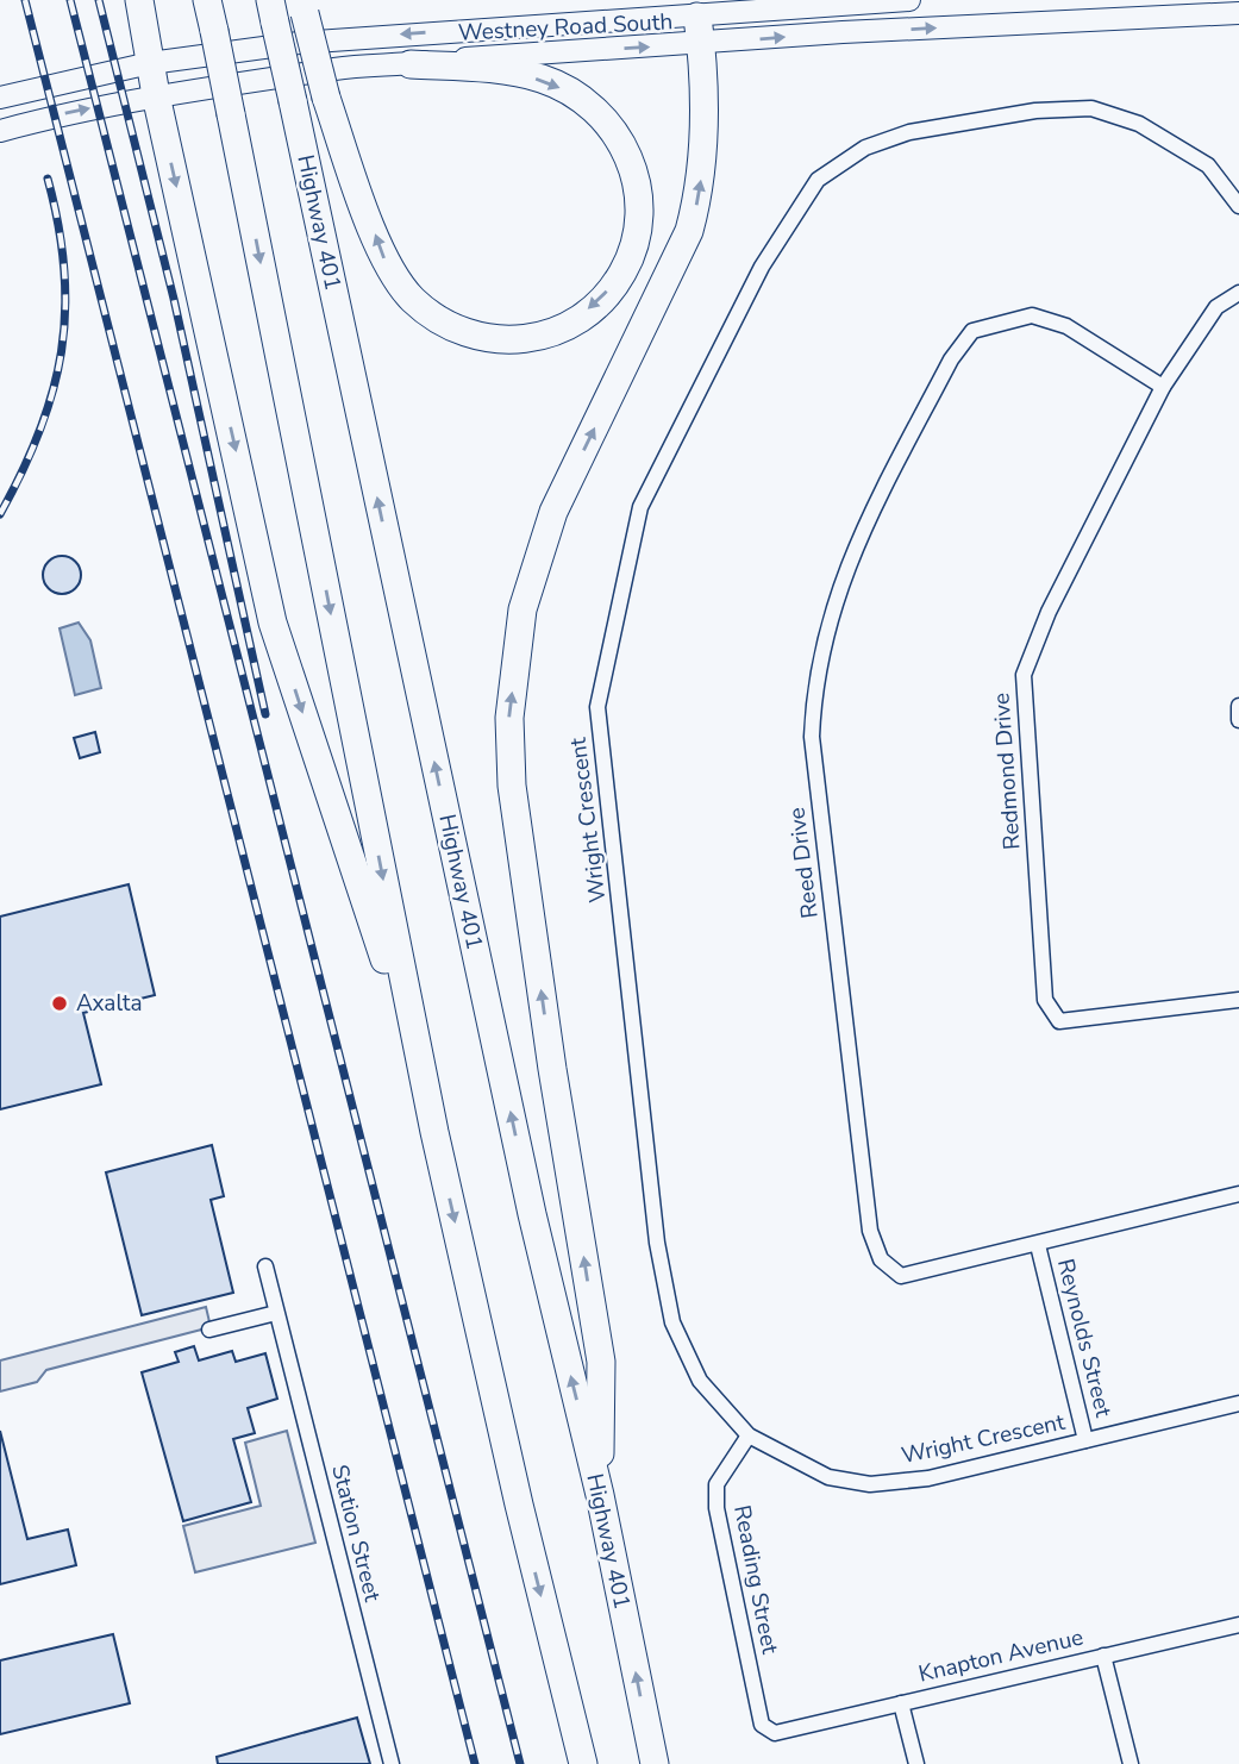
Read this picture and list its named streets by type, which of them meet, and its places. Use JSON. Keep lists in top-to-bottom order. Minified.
{"streets":{"highway":["Highway 401"],"main road":["Westney Road South"],"street":["Redmond Drive","Wright Crescent","Reed Drive","Reynolds Street","Station Street","Reading Street","Knapton Avenue"]},"crossings":[["Redmond Drive","Reed Drive"],["Wright Crescent","Reynolds Street"],["Wright Crescent","Reading Street"],["Reed Drive","Reynolds Street"],["Reading Street","Knapton Avenue"]],"places":["Axalta"]}
